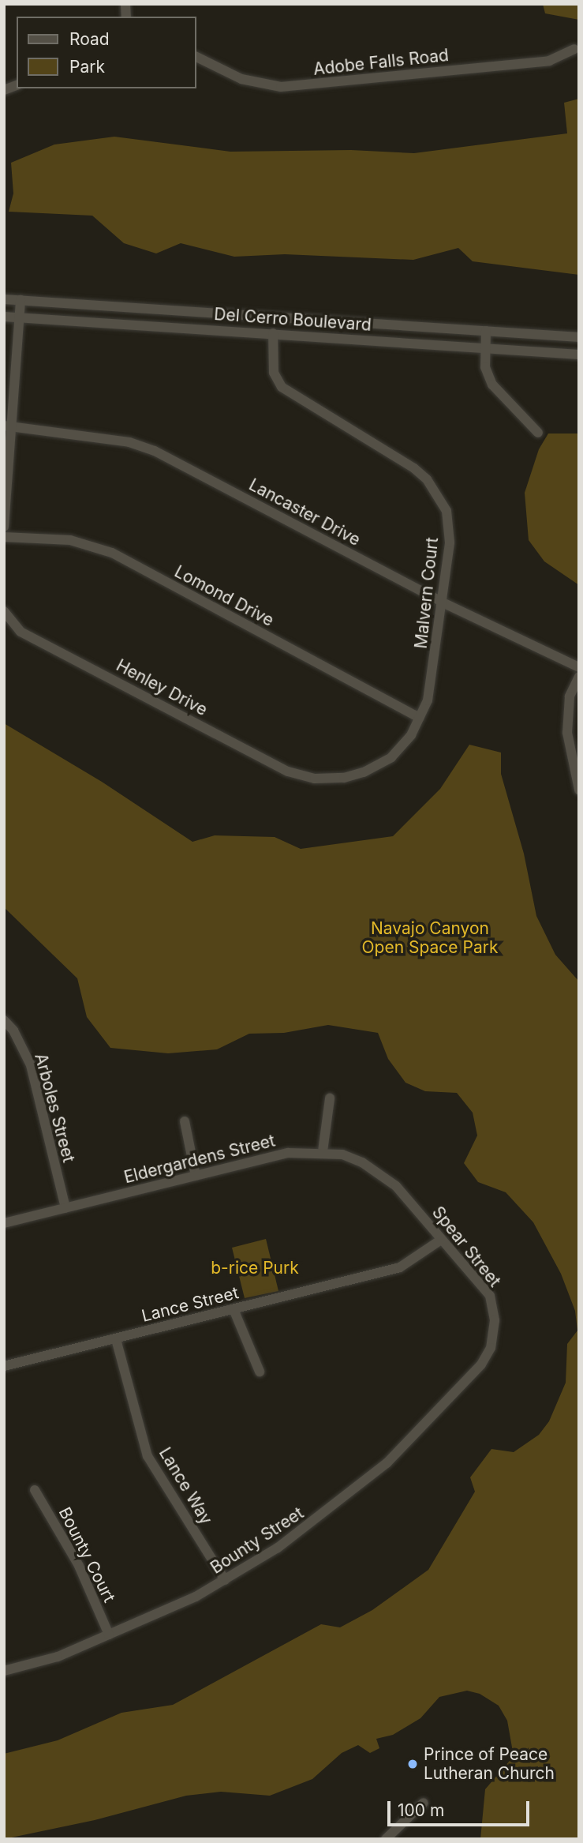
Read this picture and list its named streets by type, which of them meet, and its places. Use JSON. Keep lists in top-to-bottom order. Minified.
{"streets":{"street":["Adobe Falls Road","Del Cerro Boulevard","Lancaster Drive","Malvern Court","Lomond Drive","Henley Drive","Arboles Street","Eldergardens Street","Spear Street","Lance Street","Lance Way","Bounty Street","Bounty Court"]},"crossings":[["Del Cerro Boulevard","Malvern Court"],["Lancaster Drive","Malvern Court"],["Malvern Court","Lomond Drive"],["Malvern Court","Henley Drive"],["Arboles Street","Eldergardens Street"],["Eldergardens Street","Spear Street"],["Spear Street","Lance Street"],["Spear Street","Bounty Street"],["Lance Street","Lance Way"],["Lance Way","Bounty Street"],["Bounty Street","Bounty Court"]],"parks":["Navajo Canyon Open Space Park","b-rice Purk"],"places":["Prince of Peace Lutheran Church"],"legend":["Road","Park"],"scale_bar":"100 m"}
